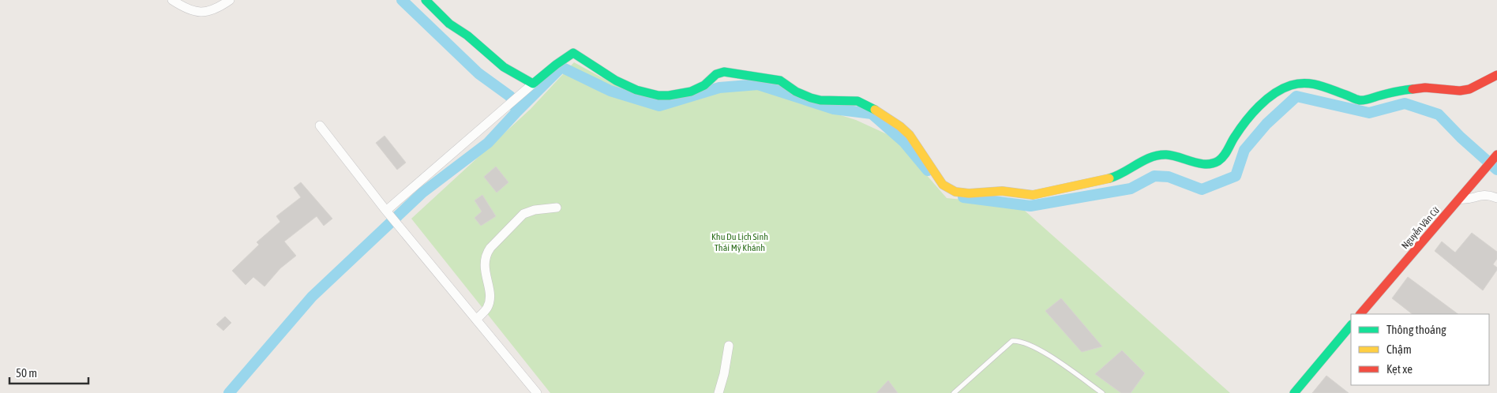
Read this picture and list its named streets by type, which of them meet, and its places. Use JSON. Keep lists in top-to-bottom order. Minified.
{"streets":{"street":["Nguyễn Văn Cừ"]},"parks":["Khu Du Lịch Sinh Thái Mỹ Khánh"],"legend":["Thông thoáng","Chậm","Kẹt xe"],"scale_bar":"50 m"}
